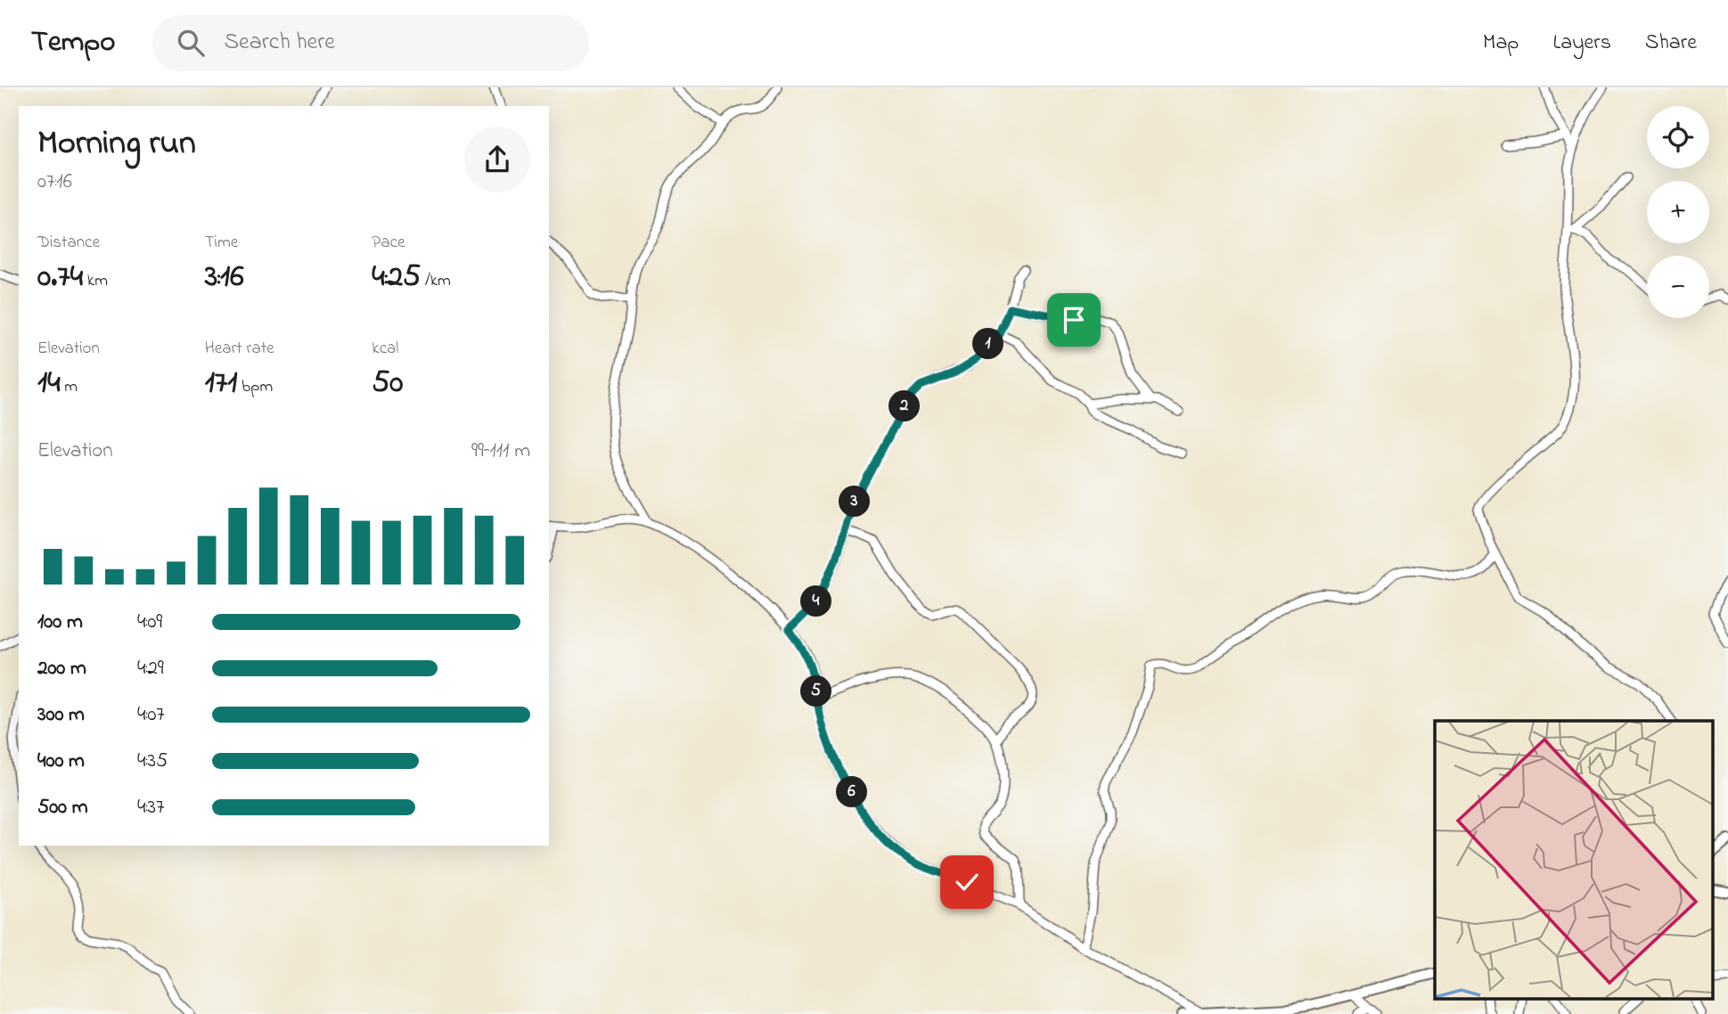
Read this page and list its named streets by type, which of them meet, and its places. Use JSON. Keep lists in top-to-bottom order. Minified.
{"page":{"header":"Tempo","search":"Search here","nav":["Map","Layers","Share"],"map_buttons":["+","−"],"heading":["Morning run","07:16"],"stats":[["Distance","0.74 km"],["Time","3:16"],["Pace","4:25 /km"],["Elevation","14 m"],["Heart rate","171 bpm"],["kcal","50"]],"pins":["1","2","3","4","5","6"],"chart":["Elevation","99–111 m"],"list":[{"name":"100 m","note":"4:09"},{"name":"200 m","note":"4:29"},{"name":"300 m","note":"4:07"},{"name":"400 m","note":"4:35"},{"name":"500 m","note":"4:37"}]}}
